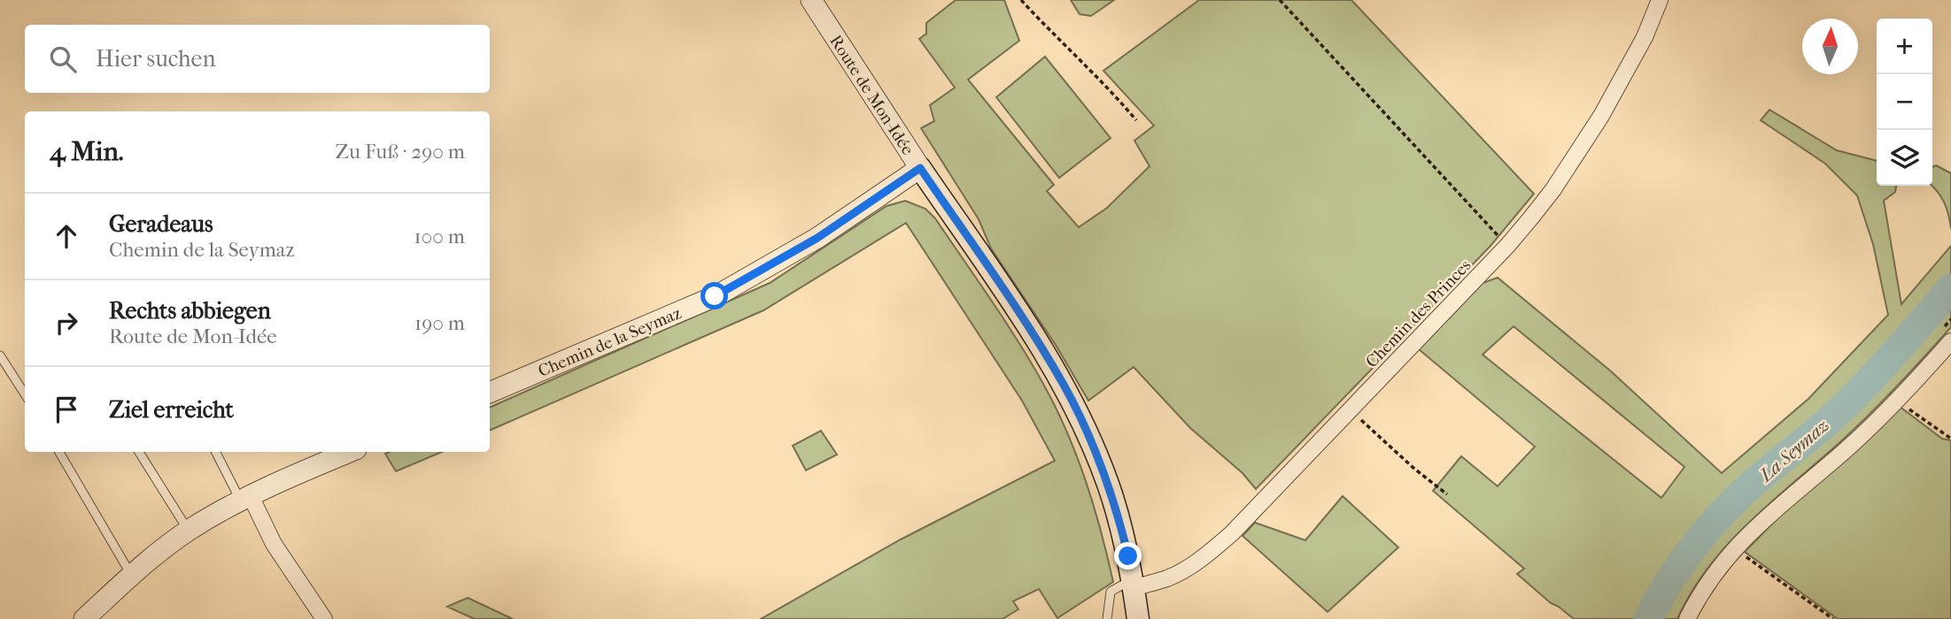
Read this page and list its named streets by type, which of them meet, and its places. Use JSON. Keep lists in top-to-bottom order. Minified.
{"streets":{"main road":["Route de Mon-Idée"],"street":["Chemin des Princes","Chemin de la Seymaz"]},"crossings":[["Route de Mon-Idée","Chemin des Princes"],["Route de Mon-Idée","Chemin de la Seymaz"]],"water":["La Seymaz"],"north":"top","page":{"map_buttons":["+","−"],"search":"Hier suchen","heading":["4 Min.","Zu Fuß · 290 m"],"list":[["Geradeaus","Chemin de la Seymaz","100 m"],["Rechts abbiegen","Route de Mon-Idée","190 m"],"Ziel erreicht"]}}
